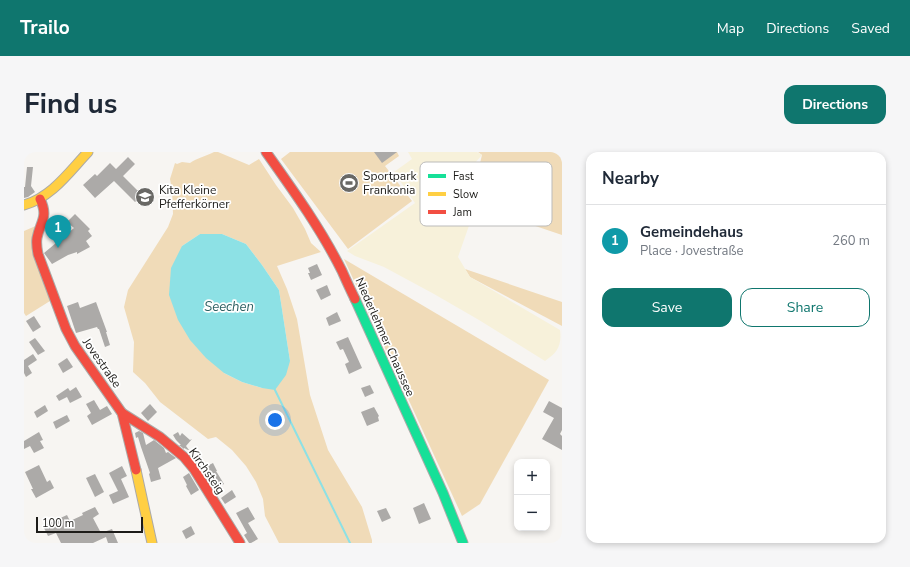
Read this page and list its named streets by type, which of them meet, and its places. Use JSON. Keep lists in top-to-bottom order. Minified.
{"streets":{"street":["Niederlehmer Chaussee","Jovestraße","Kirchsteig"]},"crossings":[["Jovestraße","Kirchsteig"]],"water":["Seechen"],"places":{"sports":["Sportpark Frankonia"],"school or university":["Kita Kleine Pfefferkörner"]},"legend":["Fast","Slow","Jam"],"scale_bar":"100 m","page":{"header":"Trailo","nav":["Map","Directions","Saved"],"title":"Find us","buttons":["Directions",["Save","Share"]],"heading":"Nearby","list":[{"mark":"1","name":"Gemeindehaus","note":"Place · Jovestraße","value":"260 m"}],"pins":"1","map_buttons":["+","−"],"scale":"100 m"}}
